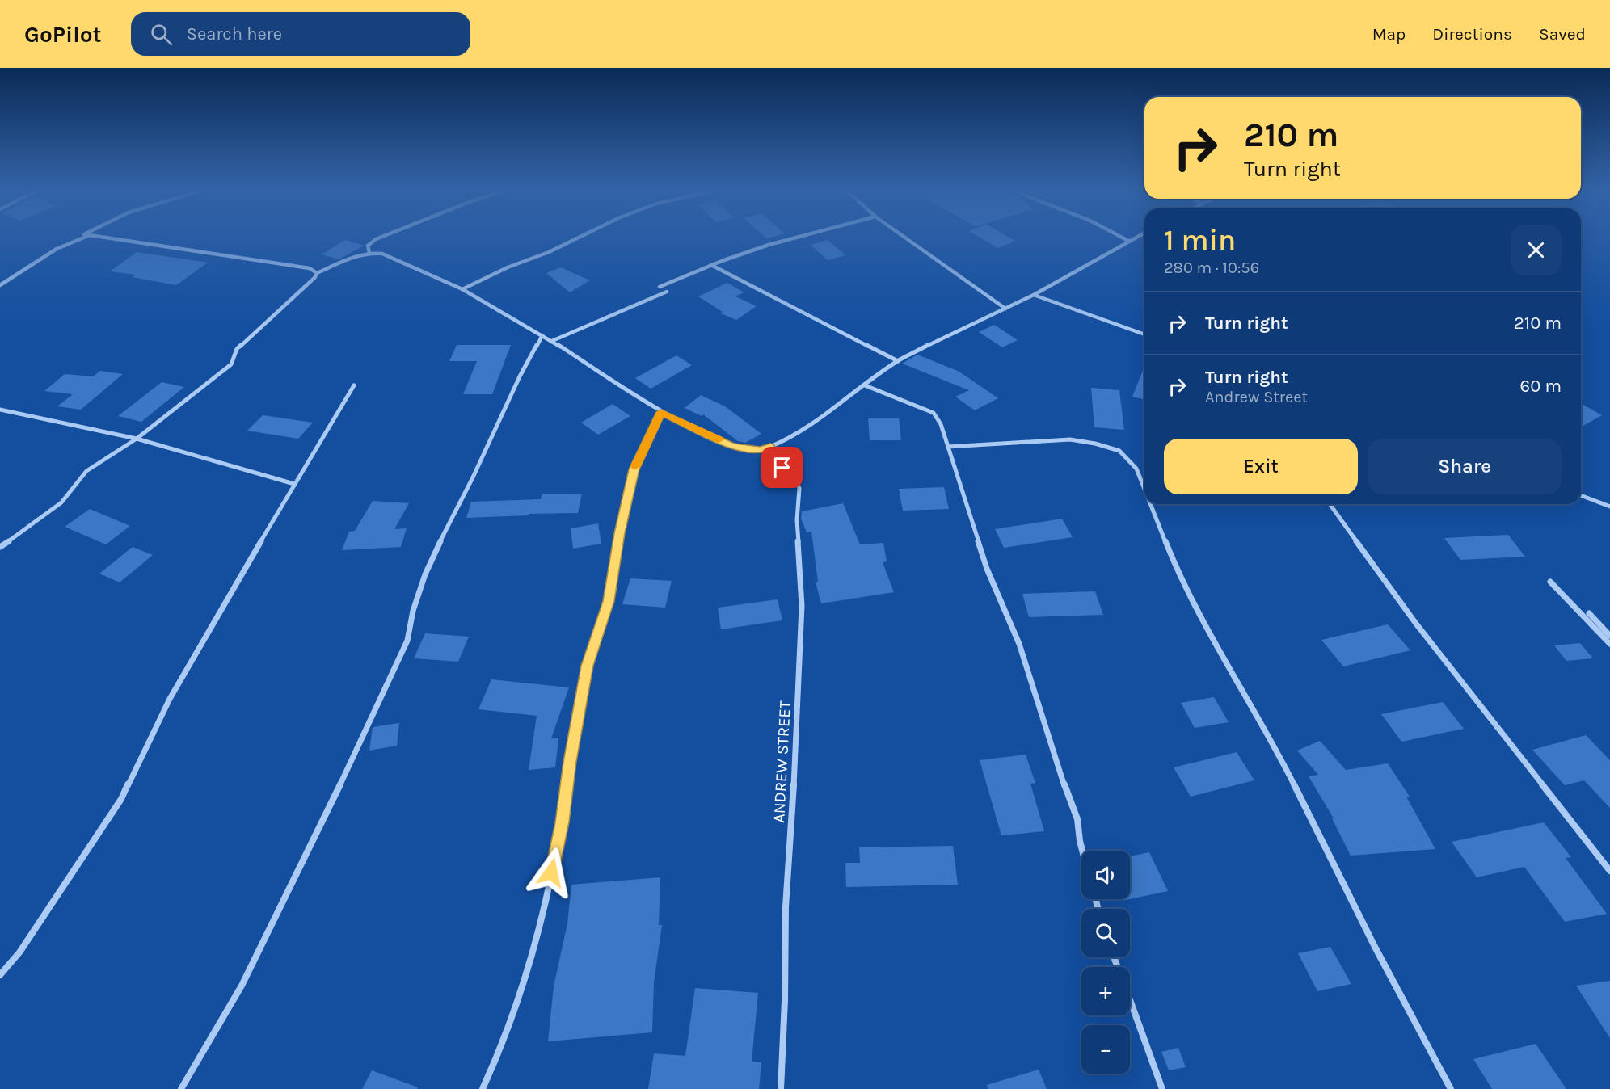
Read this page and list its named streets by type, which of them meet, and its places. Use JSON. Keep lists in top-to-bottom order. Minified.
{"streets":{"street":["ANDREW STREET"]},"page":{"header":"GoPilot","search":"Search here","nav":["Map","Directions","Saved"],"turn":["210 m","Turn right"],"heading":["1 min","280 m · 10:56"],"list":[{"name":"Turn right","value":"210 m"},{"name":"Turn right","note":"Andrew Street","value":"60 m"}],"buttons":["Exit","Share"],"map_buttons":["+","−"]}}
